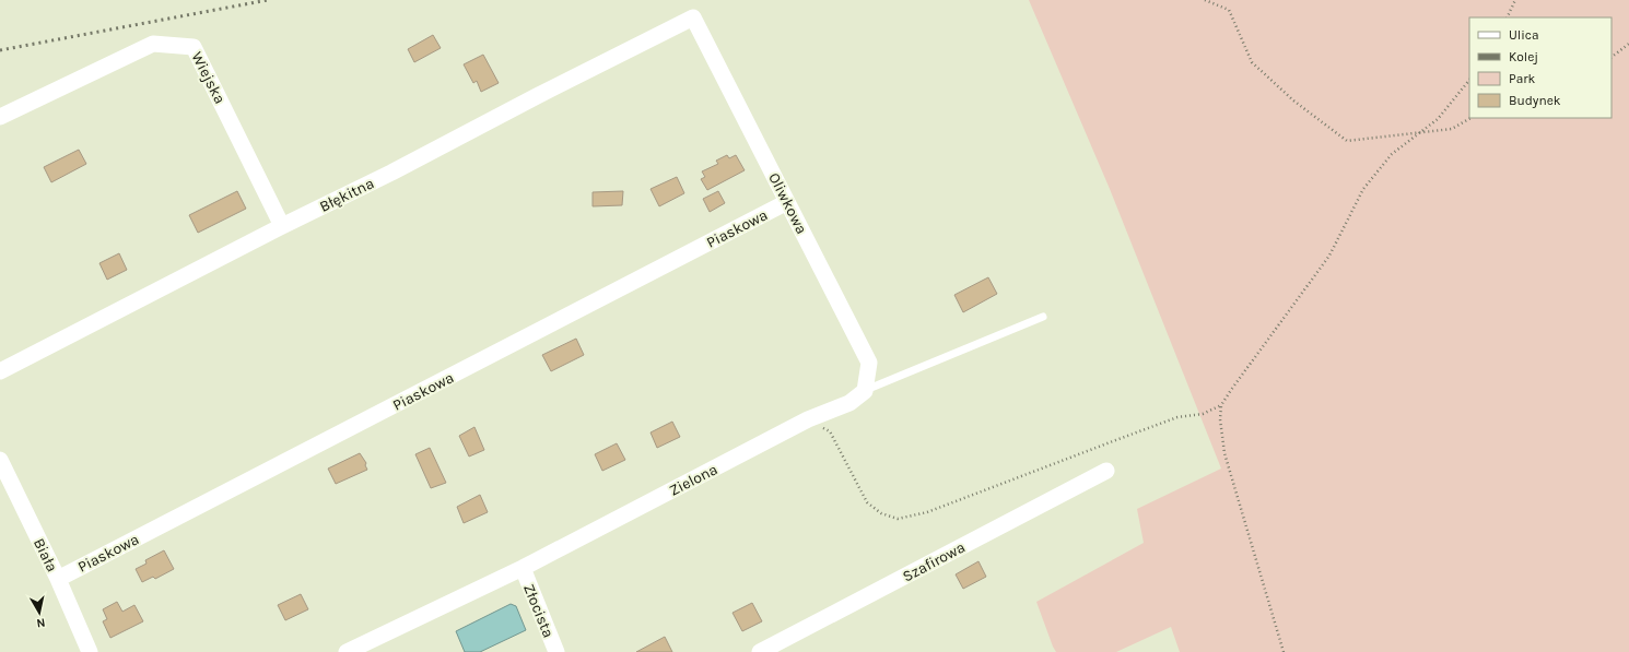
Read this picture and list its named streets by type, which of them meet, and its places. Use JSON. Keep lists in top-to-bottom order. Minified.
{"streets":{"street":["Wiejska","Błękitna","Oliwkowa","Piaskowa","Zielona","Biała","Szafirowa","Złocista"]},"crossings":[["Wiejska","Błękitna"],["Błękitna","Oliwkowa"],["Oliwkowa","Piaskowa"],["Oliwkowa","Zielona"],["Piaskowa","Biała"],["Zielona","Złocista"]],"legend":["Ulica","Kolej","Park","Budynek"],"north":"bottom"}
